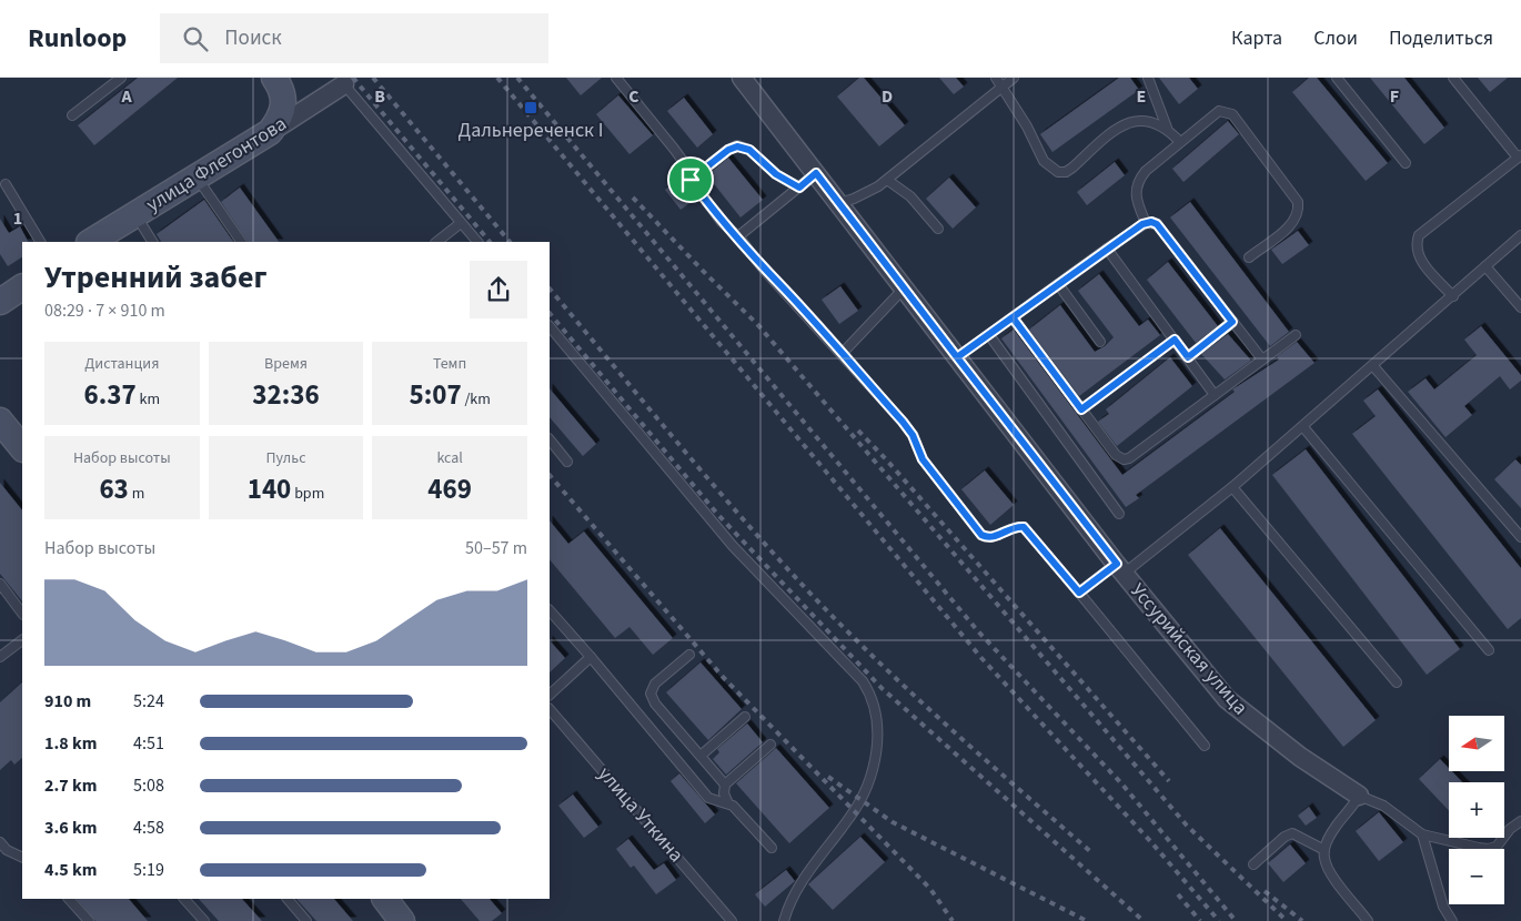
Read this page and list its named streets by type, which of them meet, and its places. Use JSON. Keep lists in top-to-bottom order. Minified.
{"streets":{"main road":["улица Флегонтова"],"street":["Уссурийская улица"],"lane":["улица Уткина"]},"places":{"transit":["Дальнереченск I"]},"north":"left","page":{"header":"Runloop","search":"Поиск","nav":["Карта","Слои","Поделиться"],"heading":["Утренний забег","08:29 · 7 × 910 m"],"stats":[["Дистанция","6.37 km"],["Время","32:36"],["Темп","5:07 /km"],["Набор высоты","63 m"],["Пульс","140 bpm"],["kcal","469"]],"chart":["Набор высоты","50–57 m"],"list":[{"name":"910 m","note":"5:24"},{"name":"1.8 km","note":"4:51"},{"name":"2.7 km","note":"5:08"},{"name":"3.6 km","note":"4:58"},{"name":"4.5 km","note":"5:19"}],"map_buttons":["+","−"]},"grid":{"columns":["A","B","C","D","E","F"],"rows":["1"]}}
